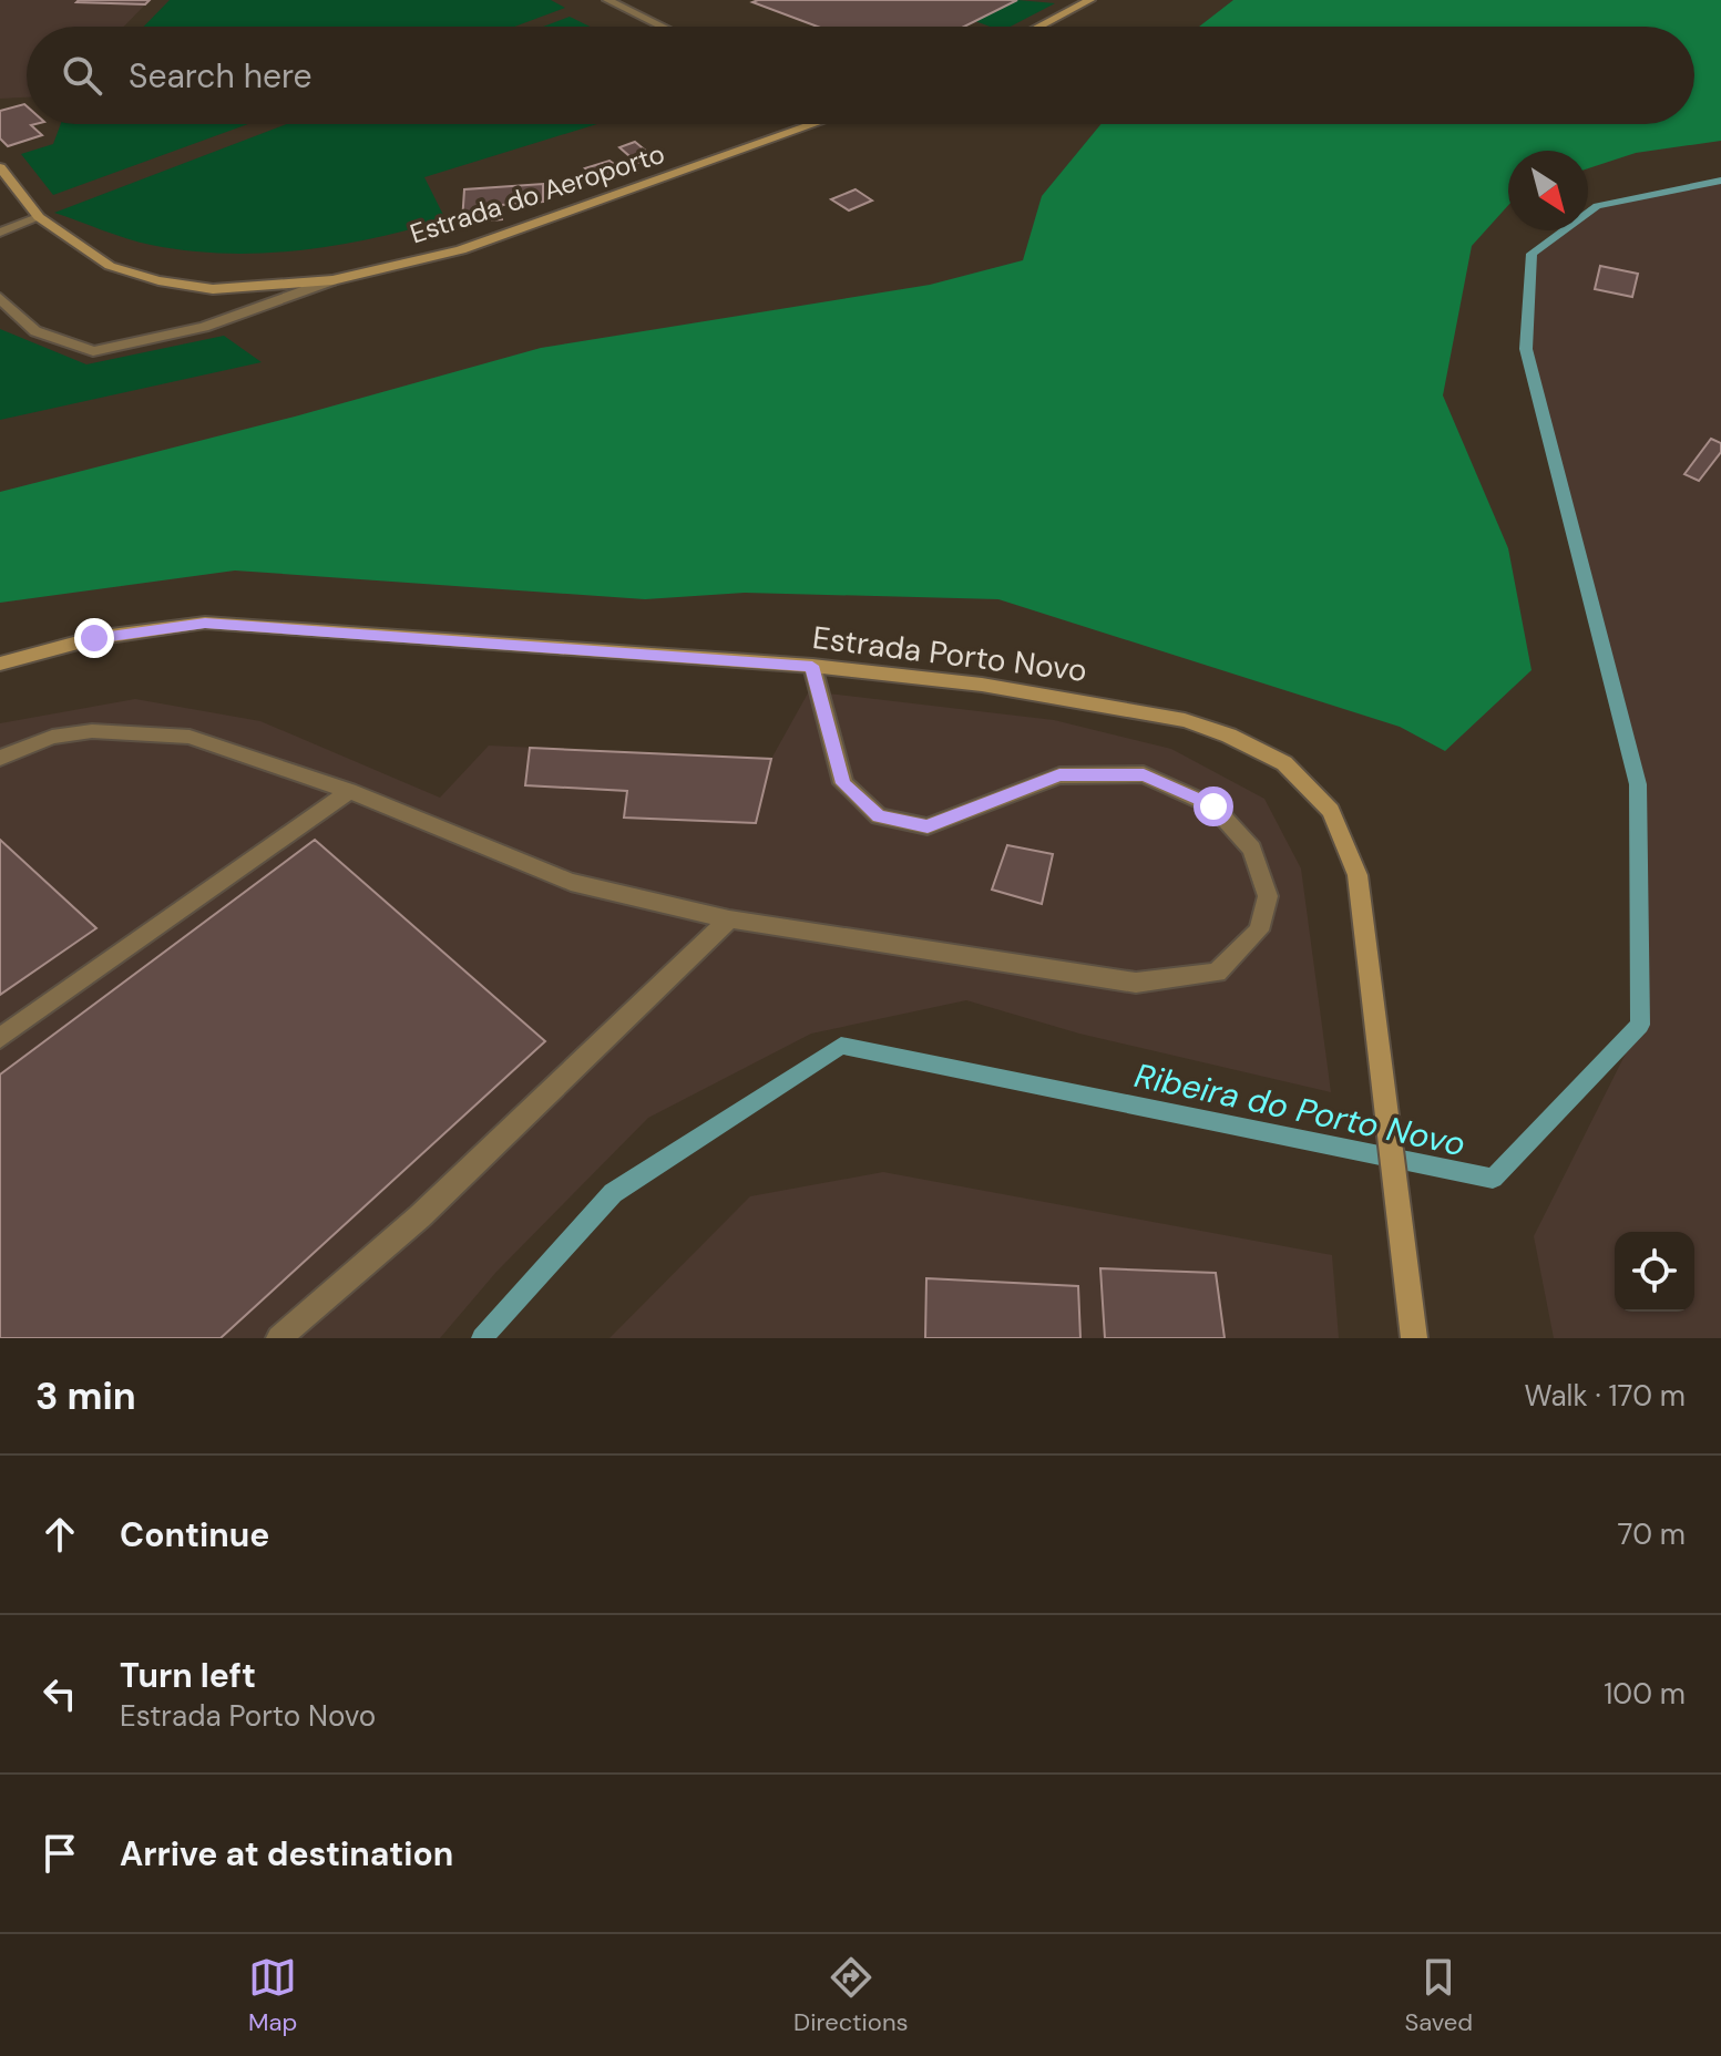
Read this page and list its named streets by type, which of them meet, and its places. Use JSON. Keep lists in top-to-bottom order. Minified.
{"streets":{"main road":["Estrada do Aeroporto","Estrada Porto Novo"]},"water":["Ribeira do Porto Novo"],"north":"bottom right","page":{"search":"Search here","heading":["3 min","Walk · 170 m"],"list":[["Continue","70 m"],["Turn left","Estrada Porto Novo","100 m"],"Arrive at destination"],"nav":["Map","Directions","Saved"]}}
